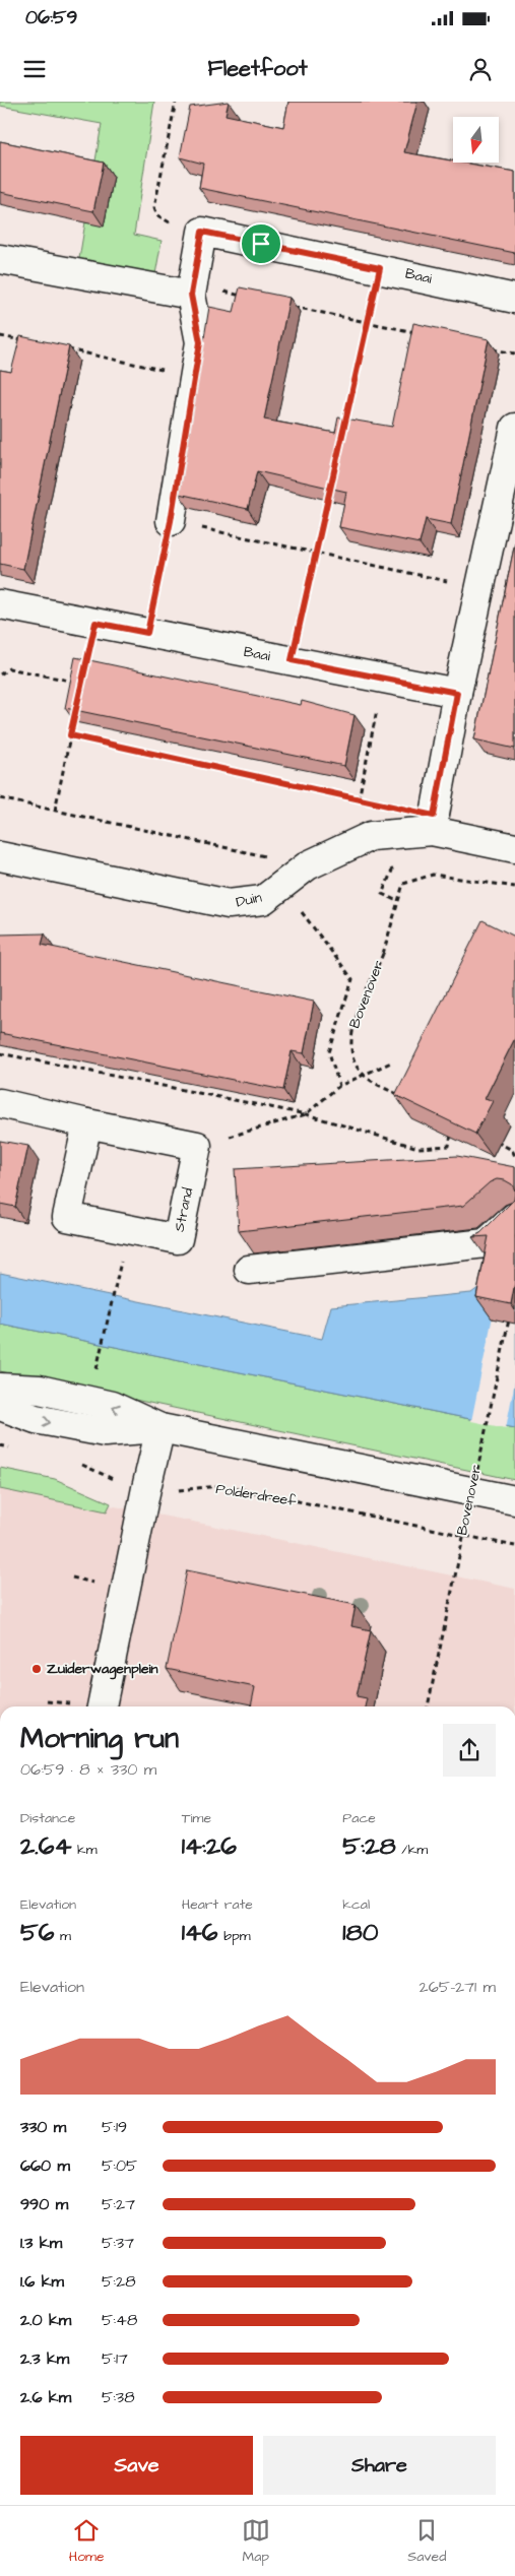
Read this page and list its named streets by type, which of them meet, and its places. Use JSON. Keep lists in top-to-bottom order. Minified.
{"streets":{"street":["Baai","Duin","Strand"],"path":["Bovenover","Polderdreef"]},"places":["Zuiderwagenplein"],"north":"bottom","page":{"status":"06:59","header":"Fleetfoot","heading":["Morning run","06:59 · 8 × 330 m"],"stats":[["Distance","2.64 km"],["Time","14:26"],["Pace","5:28 /km"],["Elevation","56 m"],["Heart rate","146 bpm"],["kcal","180"]],"chart":["Elevation","265–271 m"],"list":[{"name":"330 m","note":"5:19"},{"name":"660 m","note":"5:05"},{"name":"990 m","note":"5:27"},{"name":"1.3 km","note":"5:37"},{"name":"1.6 km","note":"5:28"},{"name":"2.0 km","note":"5:48"},{"name":"2.3 km","note":"5:17"},{"name":"2.6 km","note":"5:38"}],"buttons":["Save","Share"],"tabs":["Home","Map","Saved"]}}
